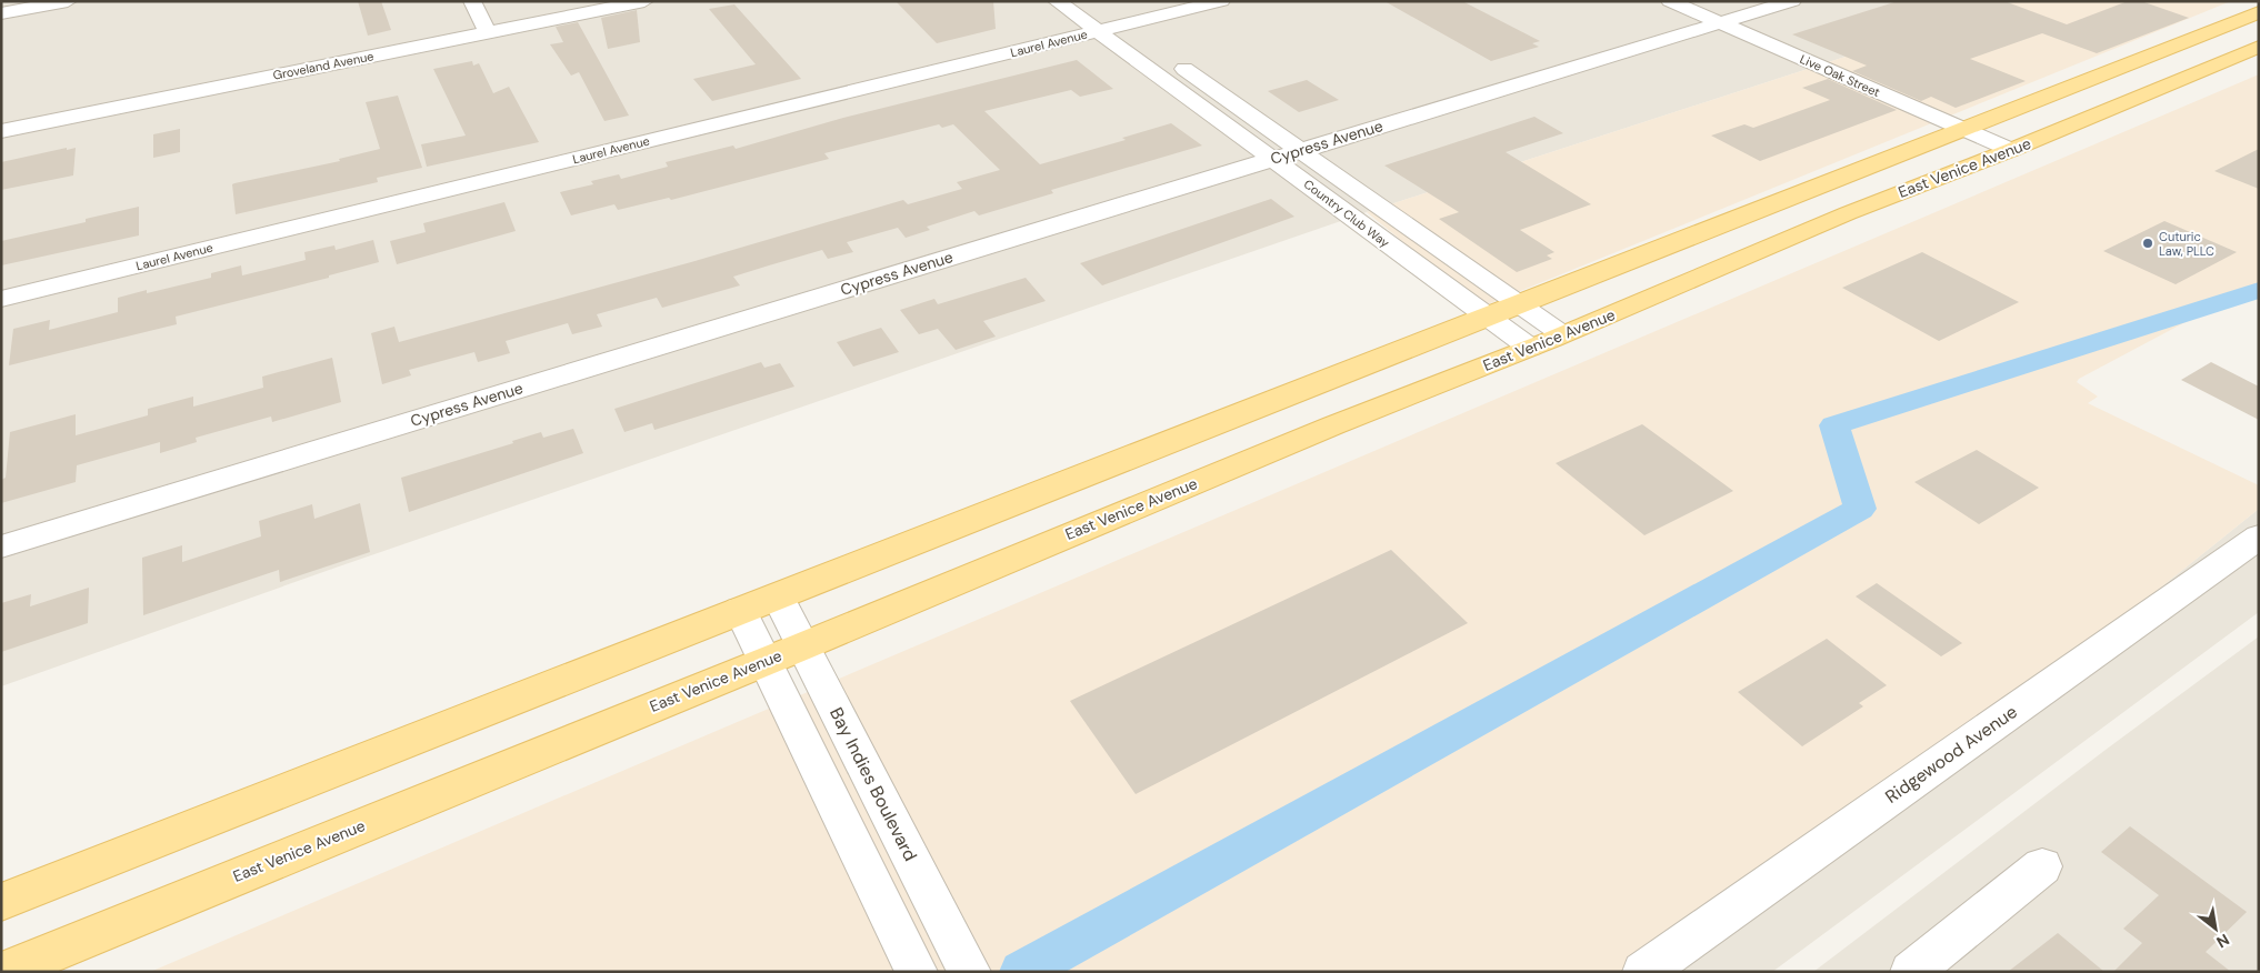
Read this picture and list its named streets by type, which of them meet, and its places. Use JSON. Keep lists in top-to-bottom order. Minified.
{"streets":{"main road":["East Venice Avenue"],"street":["Laurel Avenue","Groveland Avenue","Live Oak Street","Cypress Avenue","Country Club Way","Ridgewood Avenue","Bay Indies Boulevard"]},"crossings":[["Laurel Avenue","Country Club Way"],["Live Oak Street","Cypress Avenue"],["Live Oak Street","East Venice Avenue"],["Cypress Avenue","Country Club Way"],["East Venice Avenue","Country Club Way"],["East Venice Avenue","Bay Indies Boulevard"]],"places":["Cuturic Law, PLLC"],"north":"bottom right"}
